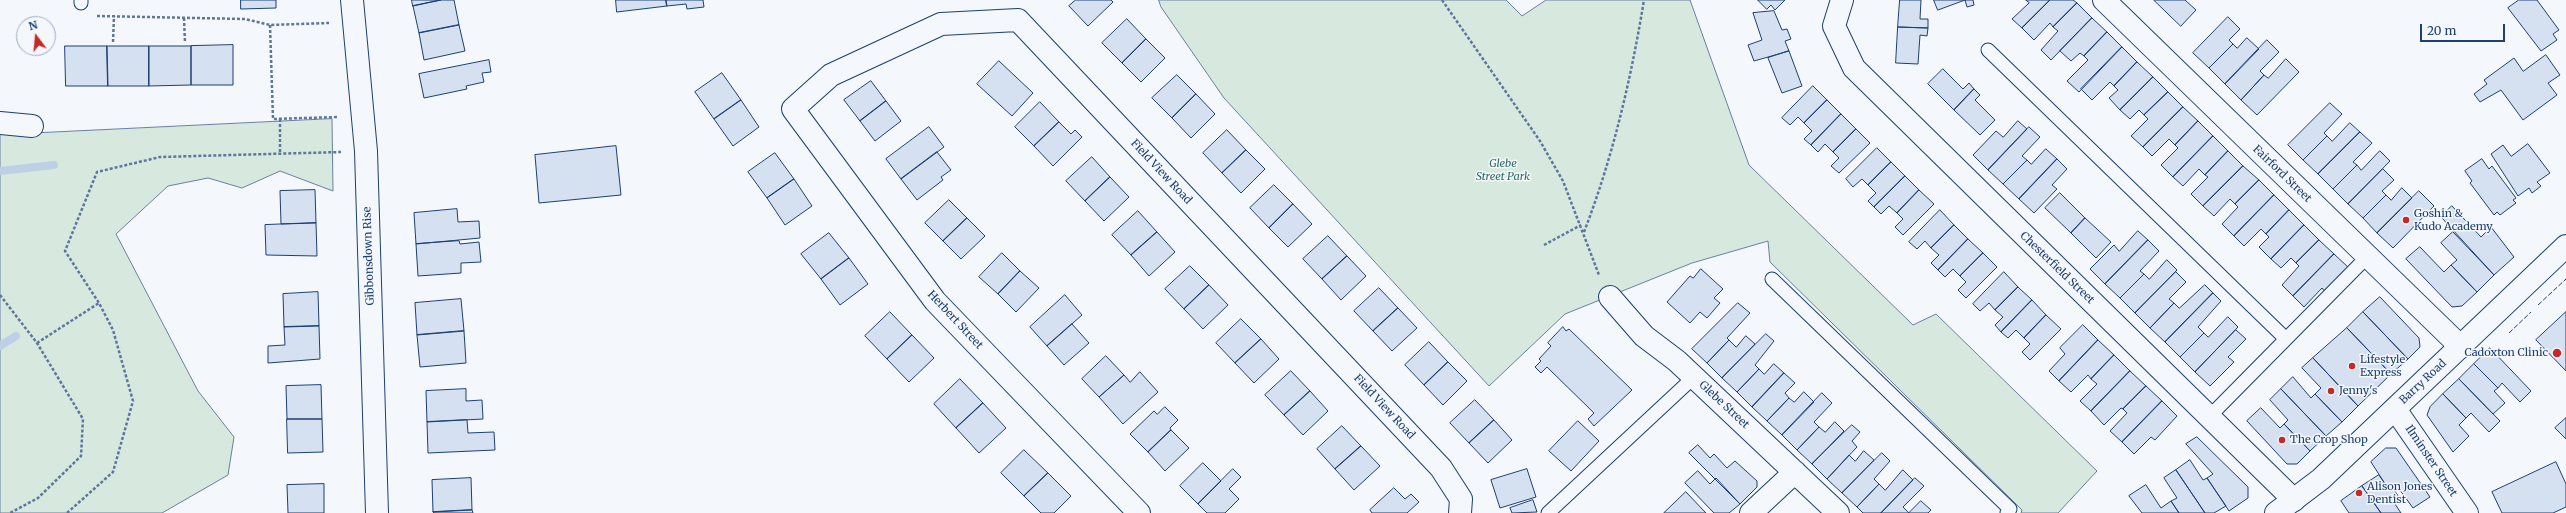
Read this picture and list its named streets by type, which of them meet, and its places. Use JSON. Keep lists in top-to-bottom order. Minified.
{"streets":{"street":["Field View Road","Fairford Street","Gibbonsdown Rise","Chesterfield Street","Herbert Street","Barry Road","Glebe Street","Ilminster Street"]},"crossings":[["Field View Road","Herbert Street"],["Fairford Street","Barry Road"],["Chesterfield Street","Barry Road"],["Barry Road","Ilminster Street"]],"parks":["Glebe Street Park"],"places":["Goshin & Kudo Academy","Cadoxton Clinic","Lifestyle Express","Jenny's","The Crop Shop","Alison Jones Dentist"],"scale_bar":"20 m","north":"top"}
